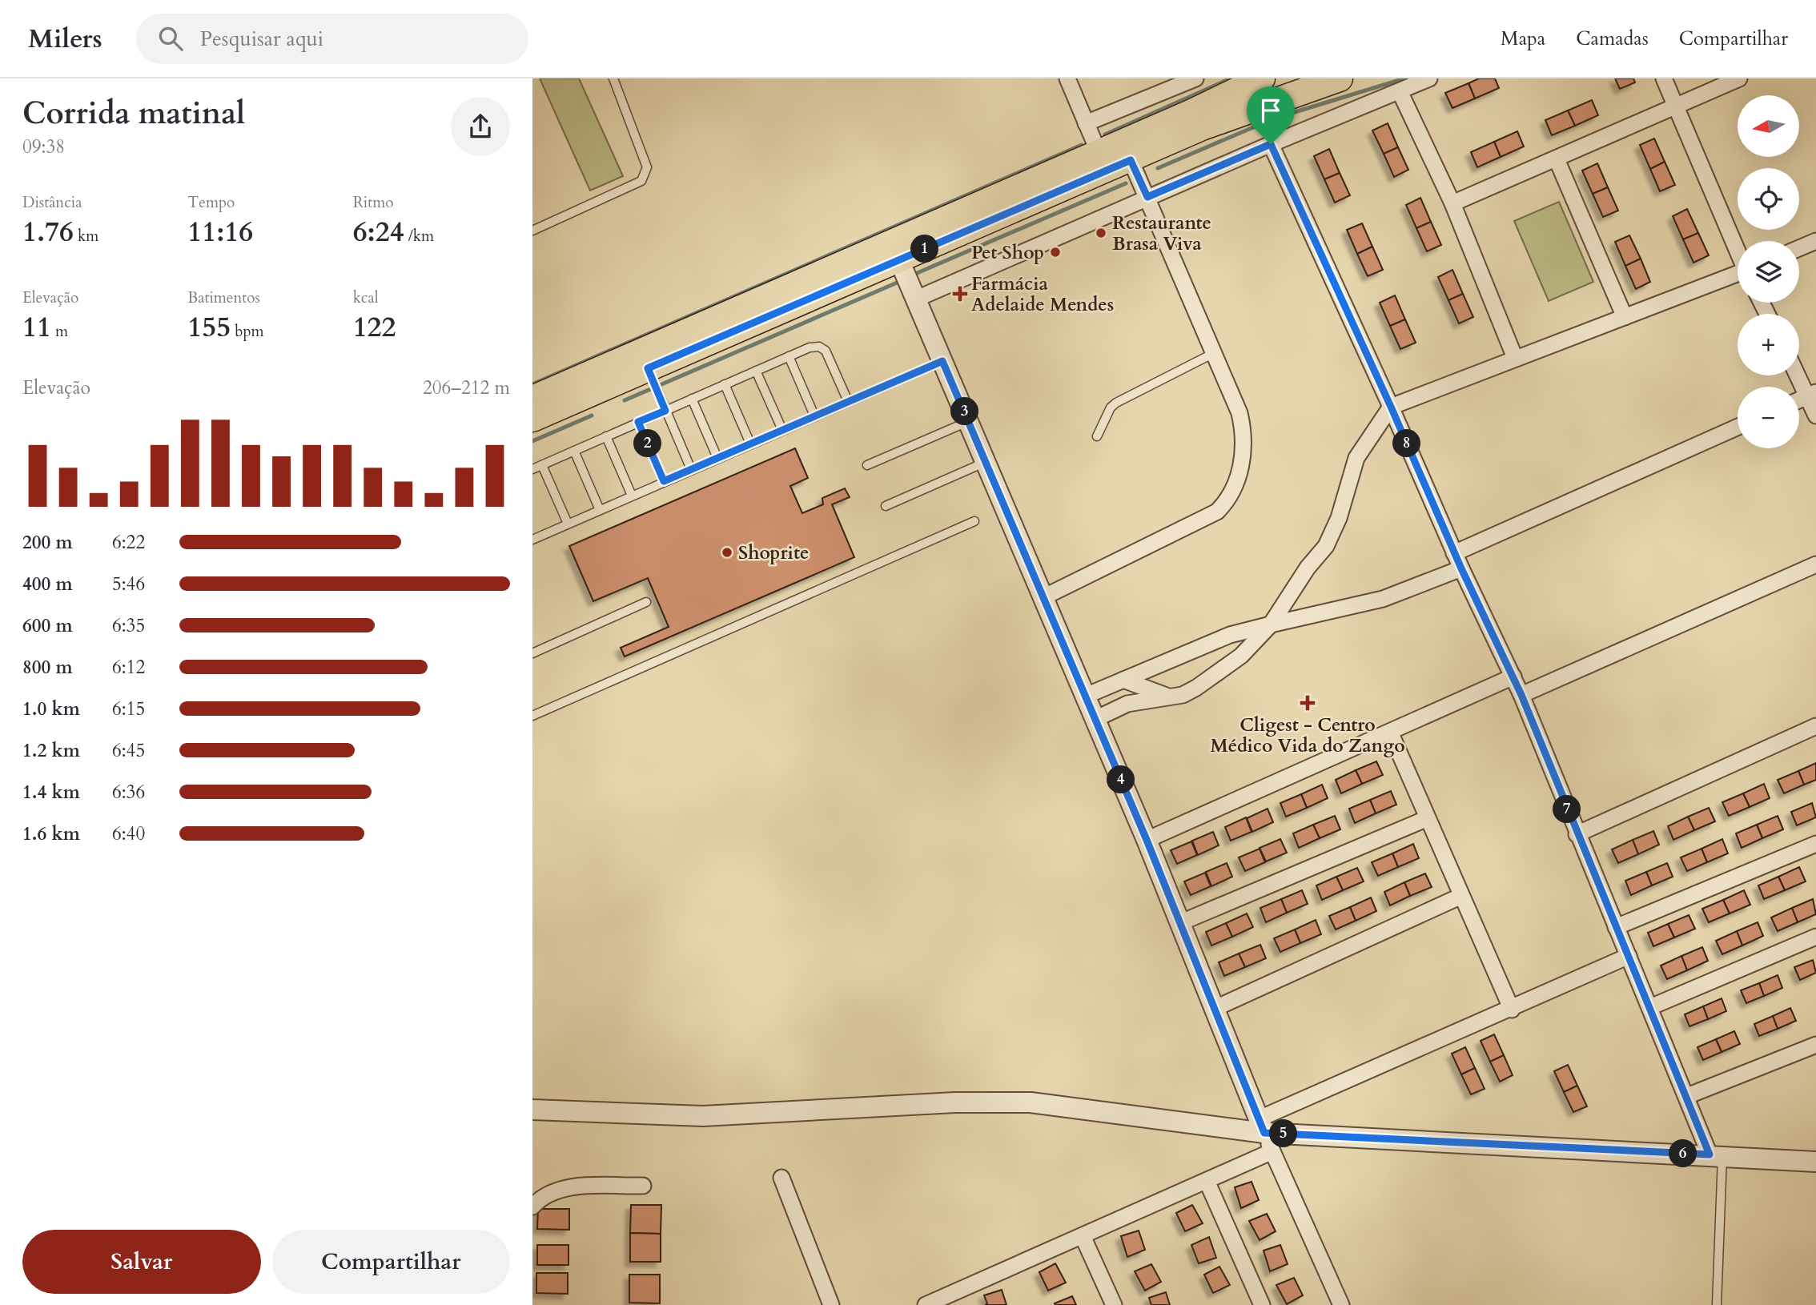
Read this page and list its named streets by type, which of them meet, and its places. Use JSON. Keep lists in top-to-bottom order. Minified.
{"places":{"other":["Restaurante Brasa Viva","Pet Shop","Shoprite"],"health":["Farmácia Adelaide Mendes","Cligest - Centro Médico Vida do Zango"]},"north":"left","page":{"header":"Milers","search":"Pesquisar aqui","nav":["Mapa","Camadas","Compartilhar"],"heading":["Corrida matinal","09:38"],"map_buttons":["+","−"],"stats":[["Distância","1.76 km"],["Tempo","11:16"],["Ritmo","6:24 /km"],["Elevação","11 m"],["Batimentos","155 bpm"],["kcal","122"]],"pins":["1","3","2","8","4","7","5","6"],"chart":["Elevação","206–212 m"],"list":[{"name":"200 m","note":"6:22"},{"name":"400 m","note":"5:46"},{"name":"600 m","note":"6:35"},{"name":"800 m","note":"6:12"},{"name":"1.0 km","note":"6:15"},{"name":"1.2 km","note":"6:45"},{"name":"1.4 km","note":"6:36"},{"name":"1.6 km","note":"6:40"}],"buttons":["Salvar","Compartilhar"]}}
